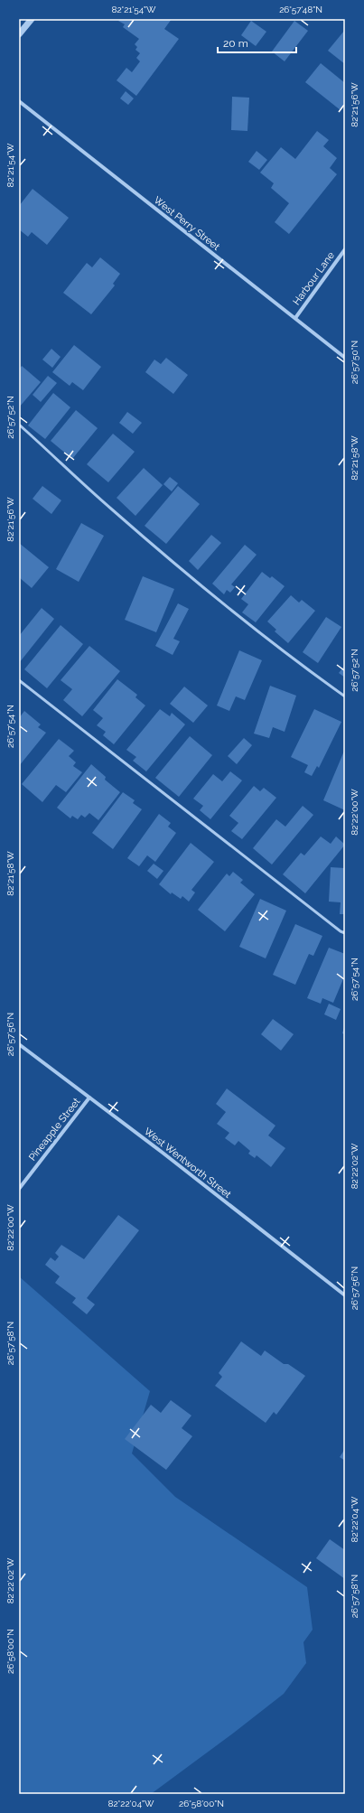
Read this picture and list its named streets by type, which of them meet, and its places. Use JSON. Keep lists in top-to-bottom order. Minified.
{"streets":{"street":["West Perry Street","Harbour Lane","Pineapple Street","West Wentworth Street"]},"crossings":[["West Perry Street","Harbour Lane"],["Pineapple Street","West Wentworth Street"]],"scale_bar":"20 m","coordinates":["82°21'54\"W","26°57'48\"N","82°21'56\"W","26°57'50\"N","26°57'52\"N","82°21'58\"W","26°57'54\"N","82°22'00\"W","26°57'56\"N","82°22'02\"W","26°57'58\"N","82°22'04\"W","26°58'00\"N"]}
